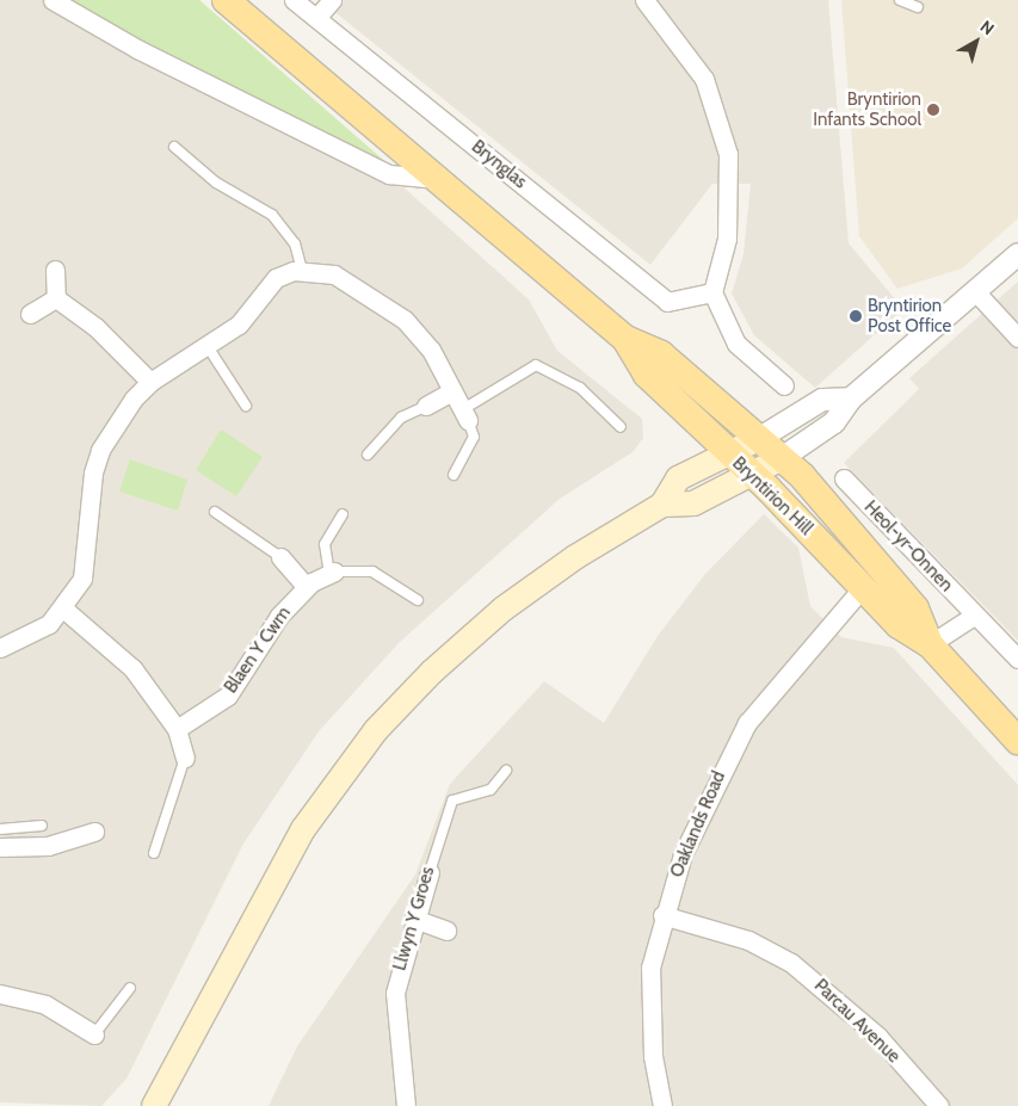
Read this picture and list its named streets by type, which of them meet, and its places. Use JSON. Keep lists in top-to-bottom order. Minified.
{"streets":{"main road":["Bryntirion Hill"],"street":["Brynglas","Heol-yr-Onnen","Blaen Y Cwm","Oaklands Road","Llwyn Y Groes","Parcau Avenue"]},"crossings":[["Bryntirion Hill","Oaklands Road"],["Oaklands Road","Parcau Avenue"]],"places":["Bryntirion Infants School","Bryntirion Post Office"],"north":"top right"}
